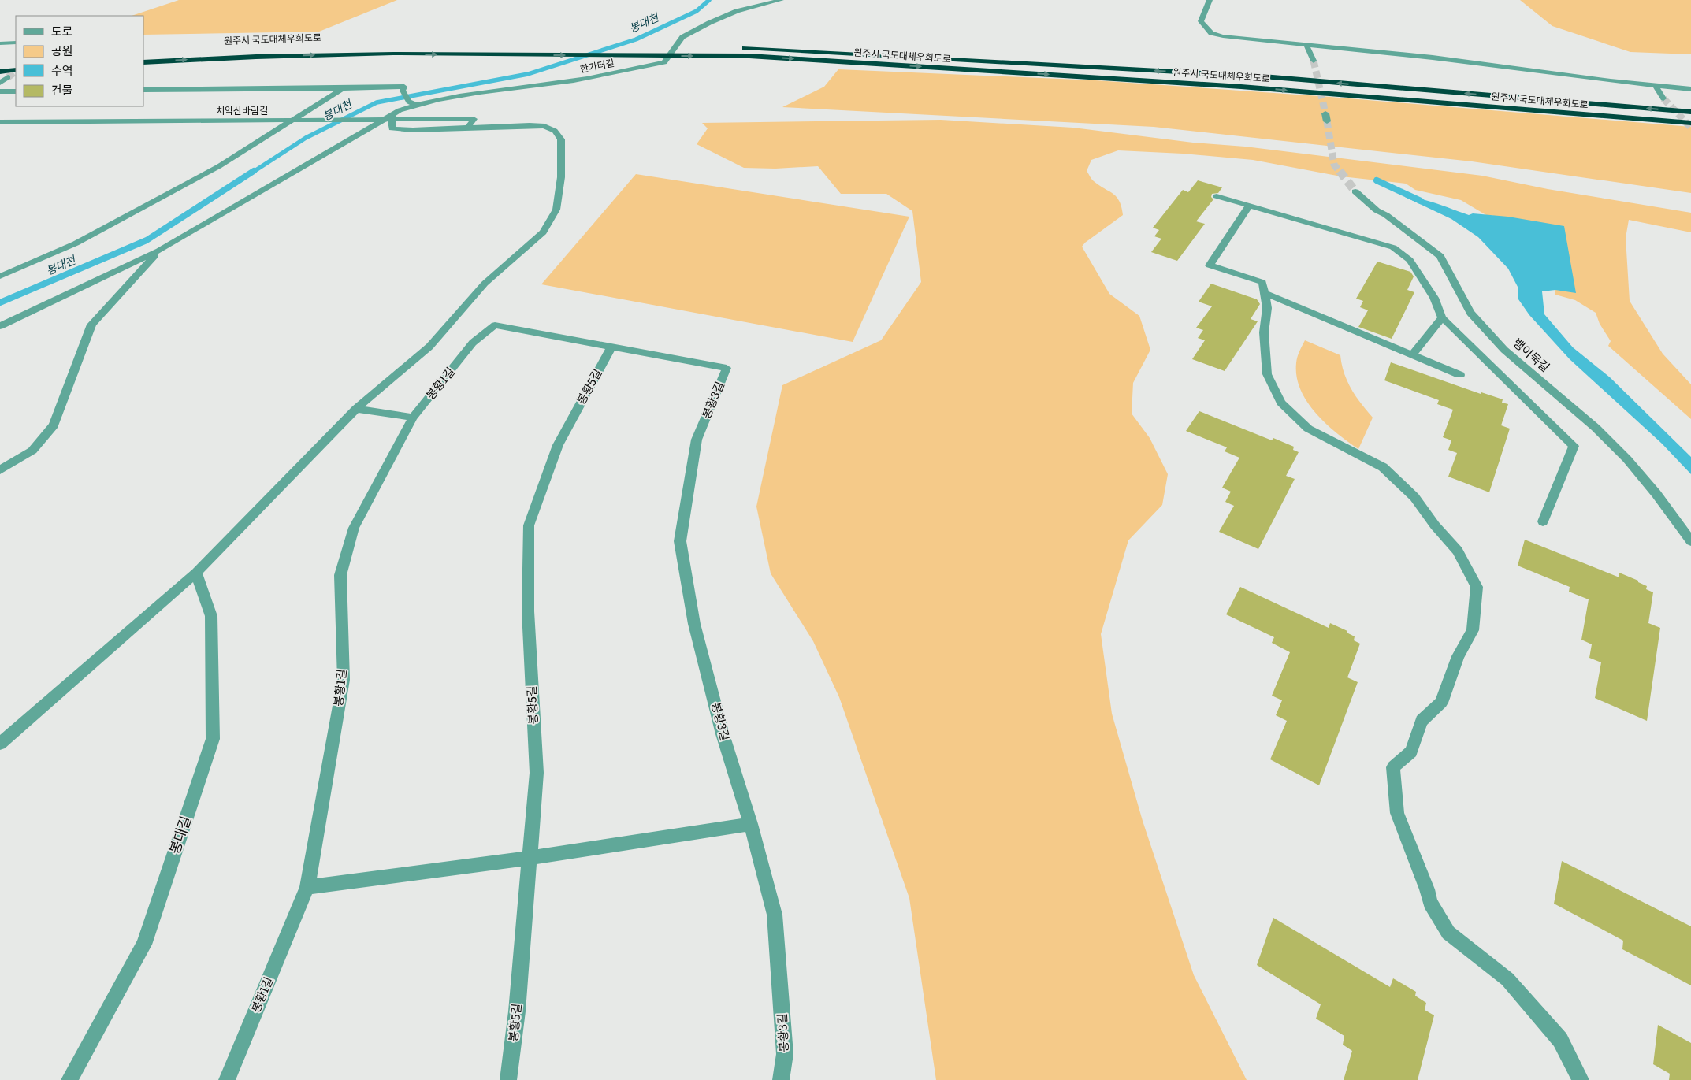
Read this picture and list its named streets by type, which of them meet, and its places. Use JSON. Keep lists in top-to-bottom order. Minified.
{"streets":{"highway":["원주시 국도대체우회도로"],"street":["한가터길","치악산바람길","뱅이둑길","봉황1길","봉황5길","봉황3길","봉대길"]},"crossings":[["봉황1길","봉황5길"],["봉황1길","봉황3길"],["봉황5길","봉황3길"]],"water":["봉대천"],"legend":["도로","공원","수역","건물"]}
